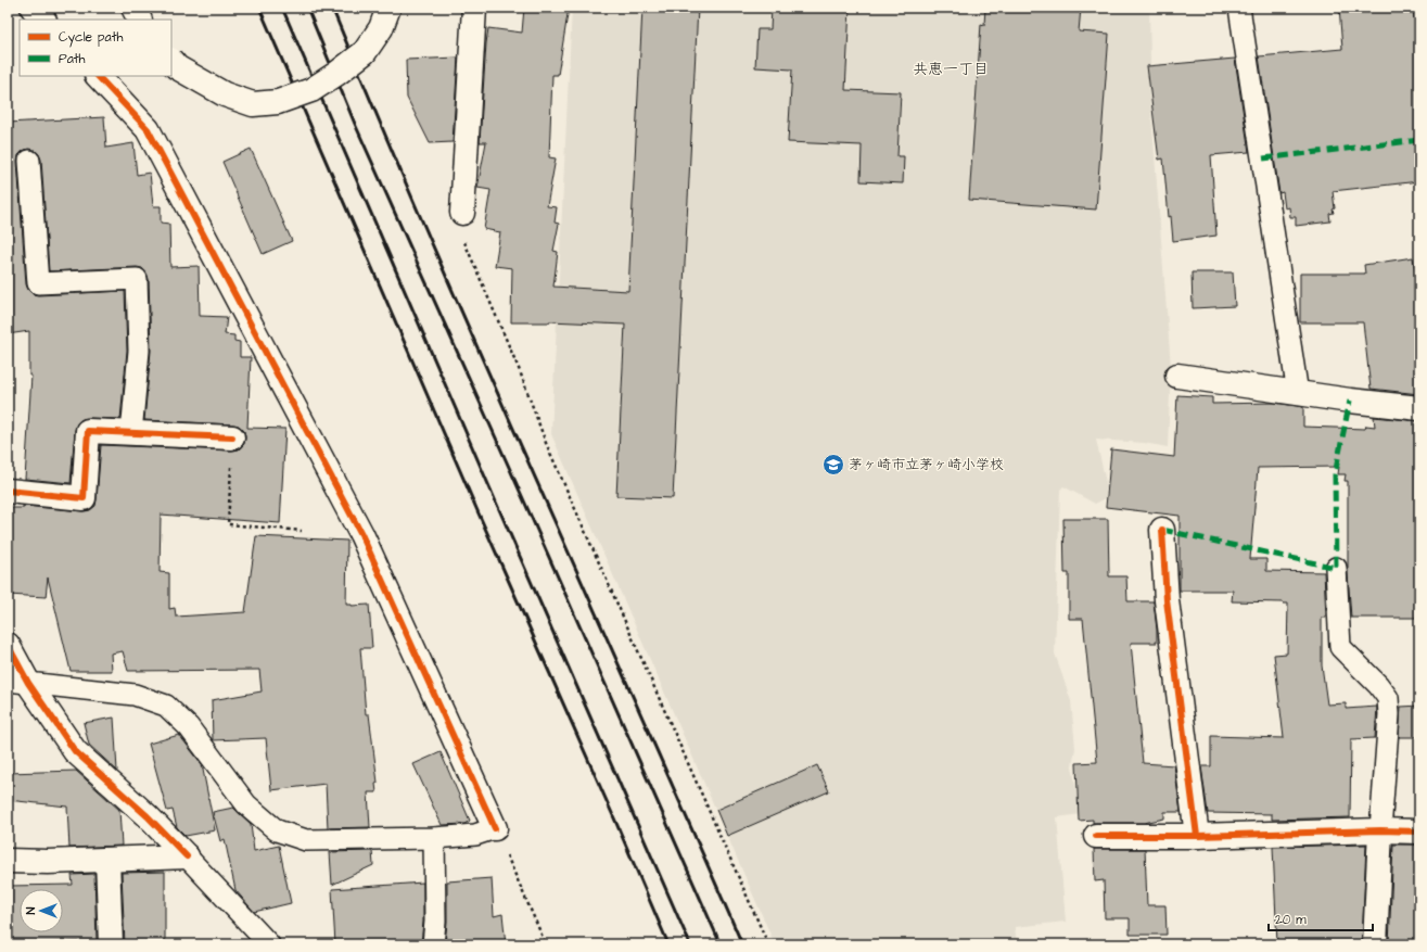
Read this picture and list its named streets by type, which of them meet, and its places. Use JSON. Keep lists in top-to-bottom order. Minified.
{"districts":["共恵一丁目"],"places":{"school or university":["茅ヶ崎市立茅ヶ崎小学校"]},"legend":["Cycle path","Path"],"scale_bar":"20 m","north":"left"}
